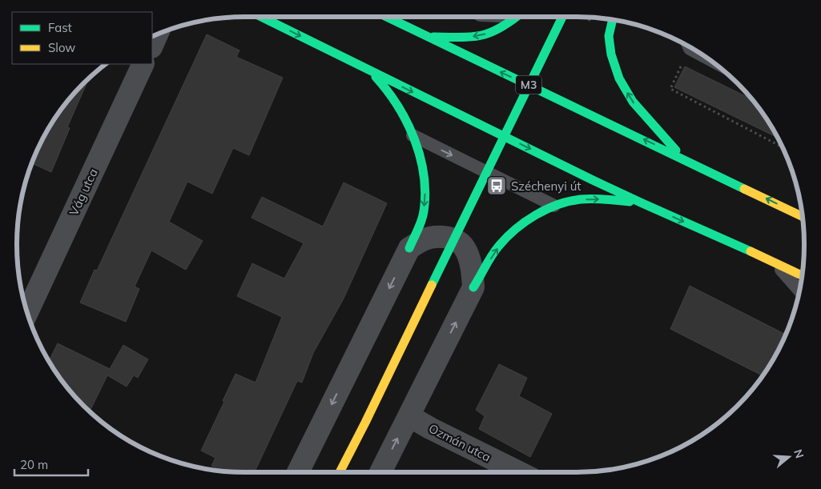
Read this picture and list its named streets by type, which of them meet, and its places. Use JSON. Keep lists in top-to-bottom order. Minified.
{"streets":{"main road":["M3"],"street":["Vág utca","Ozmán utca"]},"places":{"bus stop":["Széchenyi út"]},"legend":["Fast","Slow"],"scale_bar":"20 m","north":"right"}
